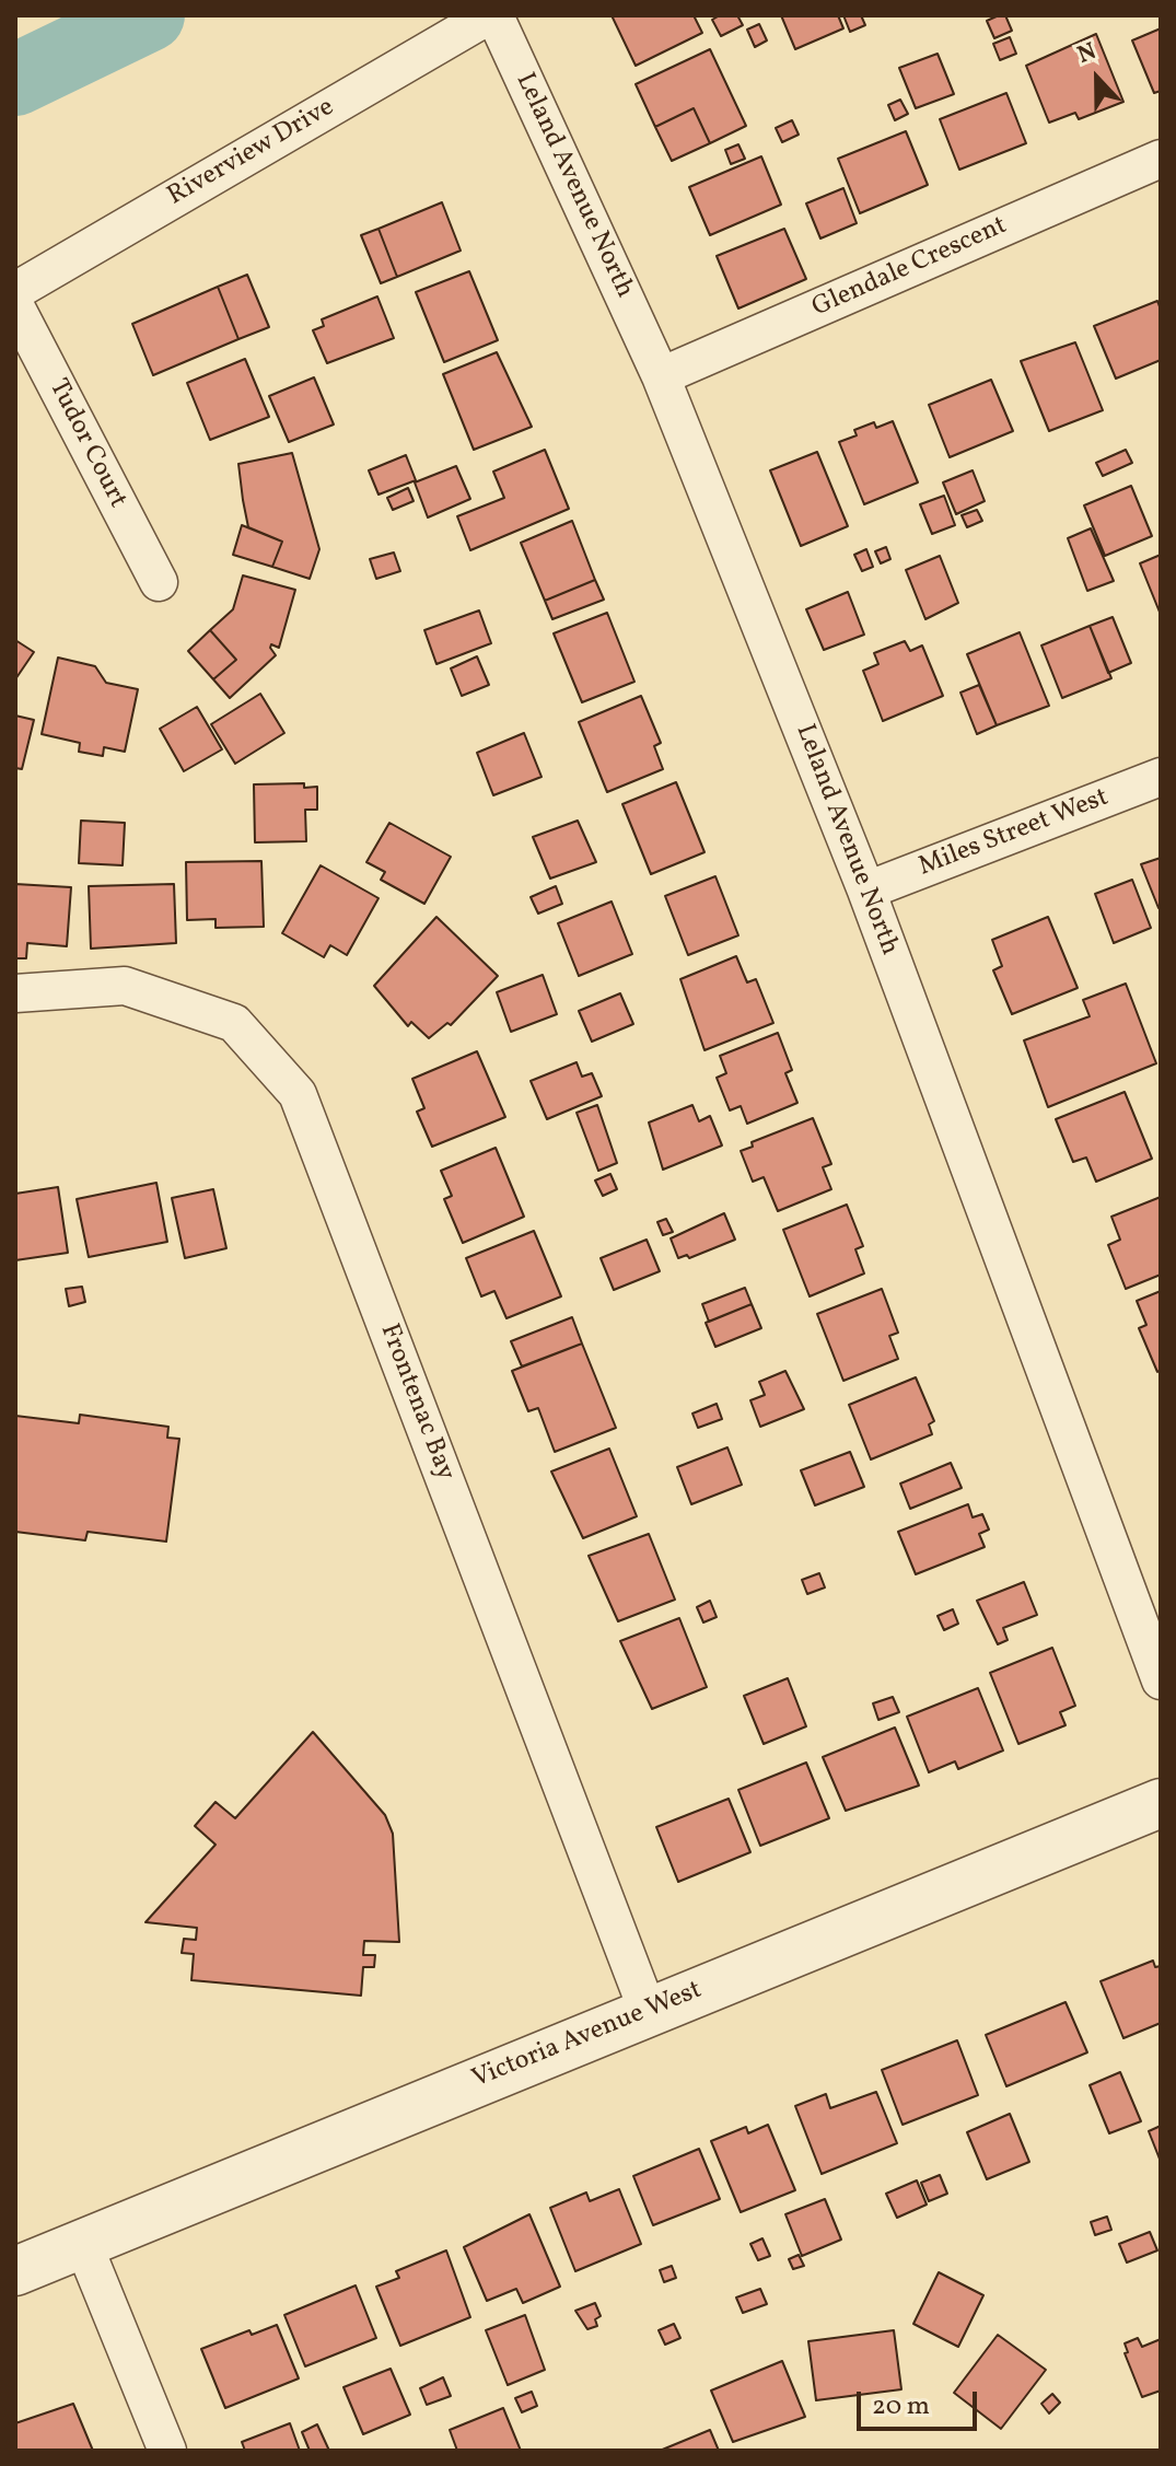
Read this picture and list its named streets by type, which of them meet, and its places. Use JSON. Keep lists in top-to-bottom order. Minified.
{"streets":{"street":["Riverview Drive","Leland Avenue North","Glendale Crescent","Tudor Court","Miles Street West","Frontenac Bay","Victoria Avenue West"]},"crossings":[["Riverview Drive","Leland Avenue North"],["Leland Avenue North","Glendale Crescent"],["Leland Avenue North","Miles Street West"],["Frontenac Bay","Victoria Avenue West"]],"scale_bar":"20 m","north":"top"}
